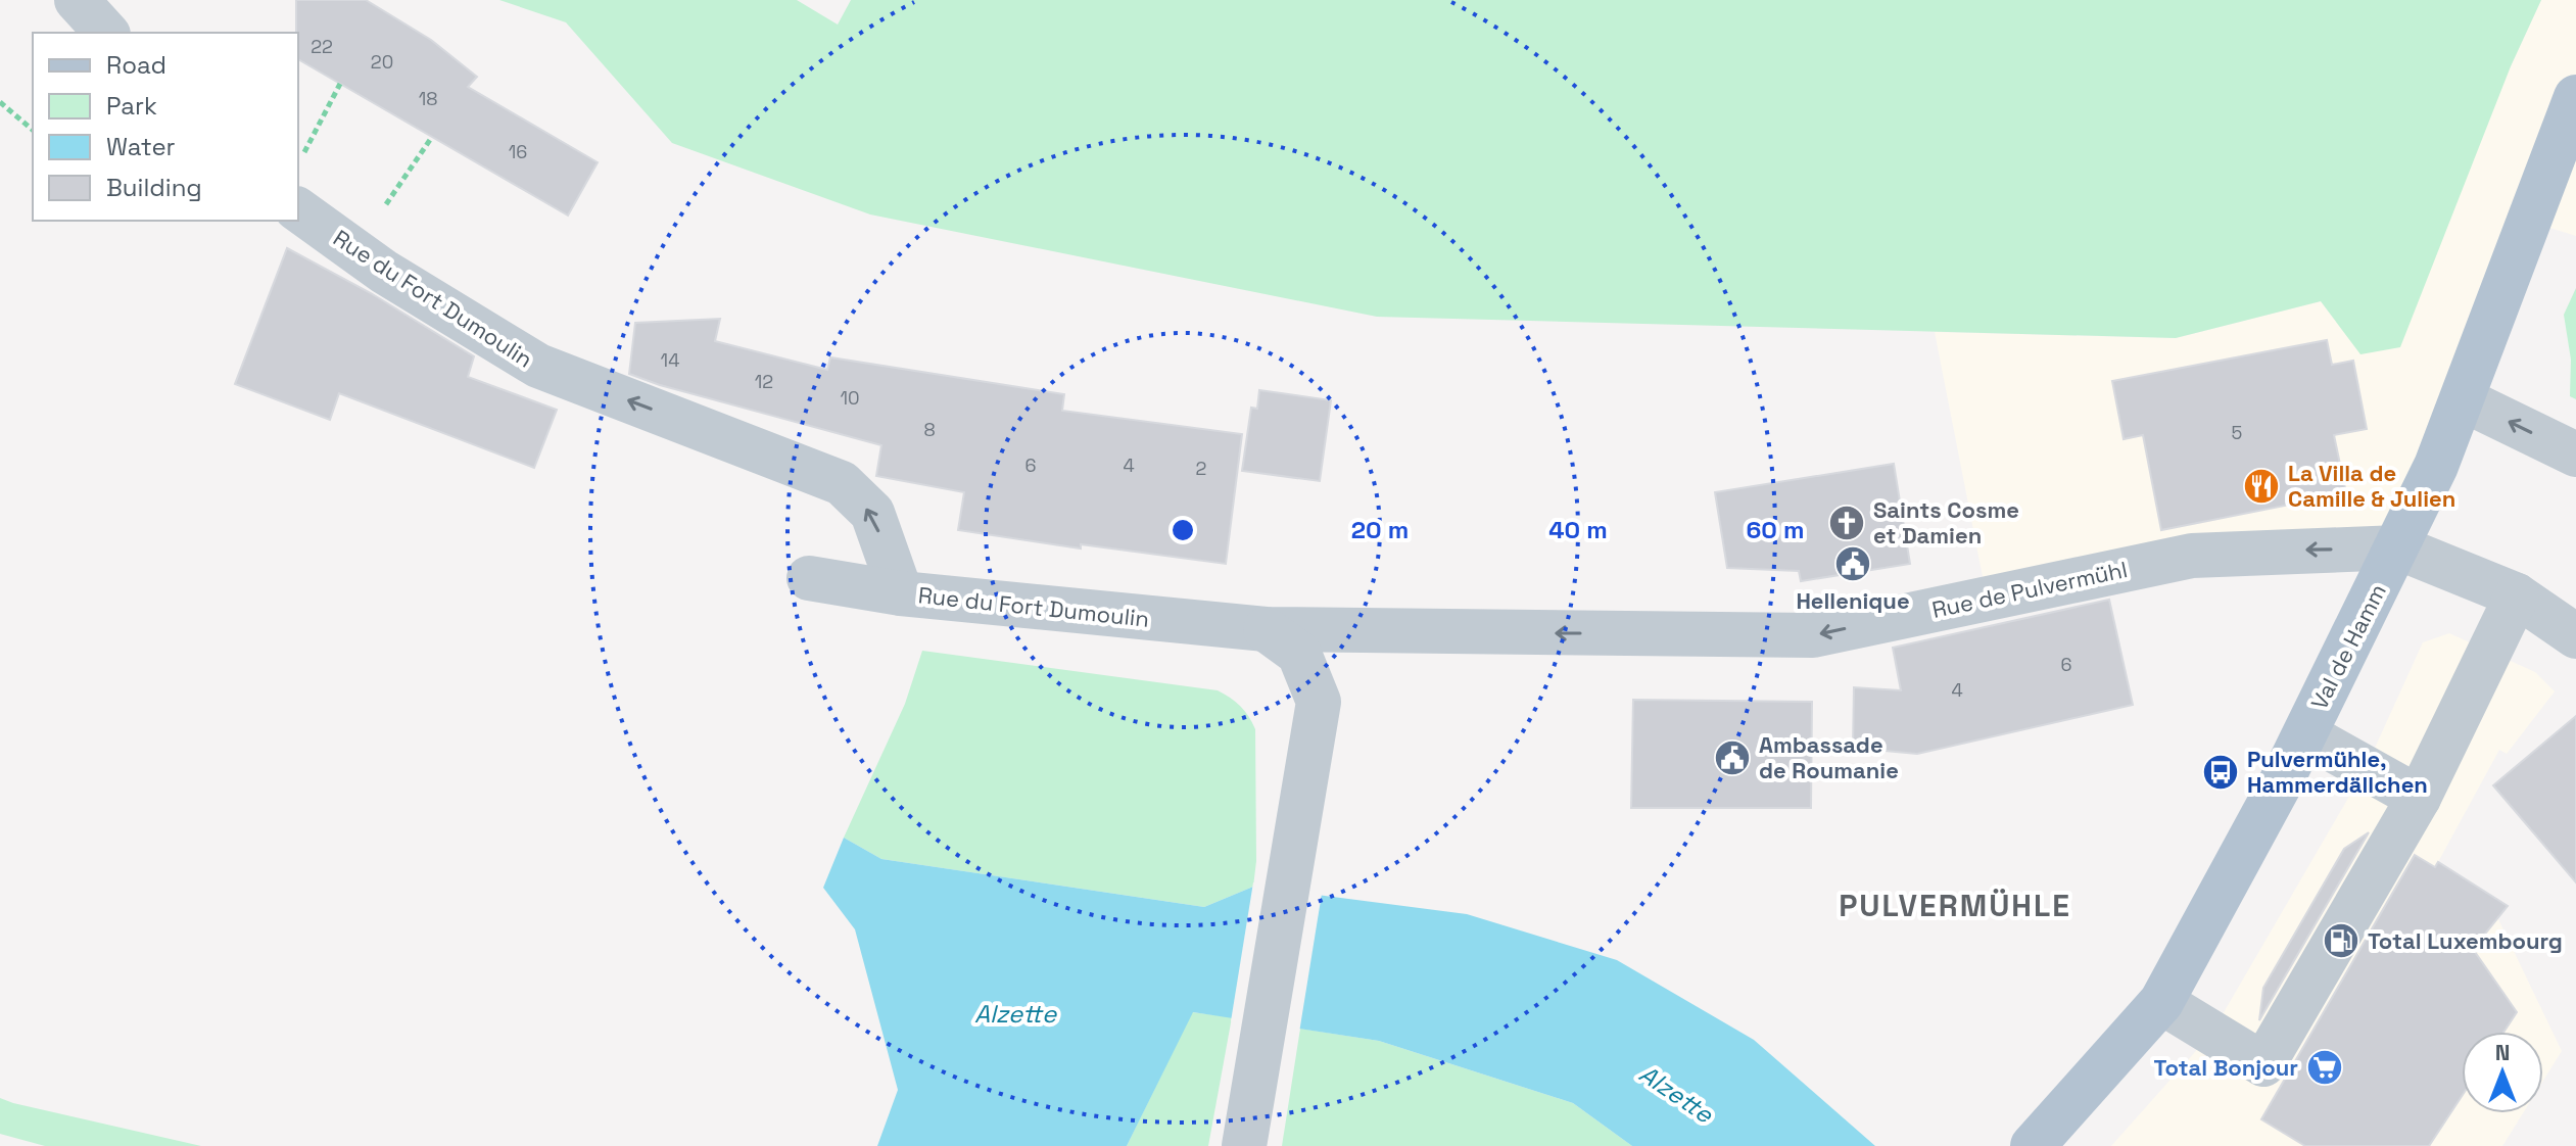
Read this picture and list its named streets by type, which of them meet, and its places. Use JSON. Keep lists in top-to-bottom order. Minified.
{"streets":{"main road":["Val de Hamm"],"street":["Rue du Fort Dumoulin","Rue de Pulvermühl"]},"crossings":[["Rue du Fort Dumoulin","Rue de Pulvermühl"],["Rue de Pulvermühl","Val de Hamm"]],"one_way":["Rue du Fort Dumoulin","Rue de Pulvermühl"],"districts":["PULVERMÜHLE"],"water":["Alzette"],"places":{"restaurant":["La Villa de Camille & Julien"],"church":["Saints Cosme et Damien"],"public building":["Hellenique","Ambassade de Roumanie"],"bus stop":["Pulvermühle, Hammerdällchen"],"fuel station":["Total Luxembourg"],"supermarket":["Total Bonjour"]},"house_numbers":["22","20","18","16","14","12","10","8","5","6","4","2","6","4"],"legend":["Road","Park","Water","Building"],"north":"top","rings":["20 m","40 m","60 m"]}
